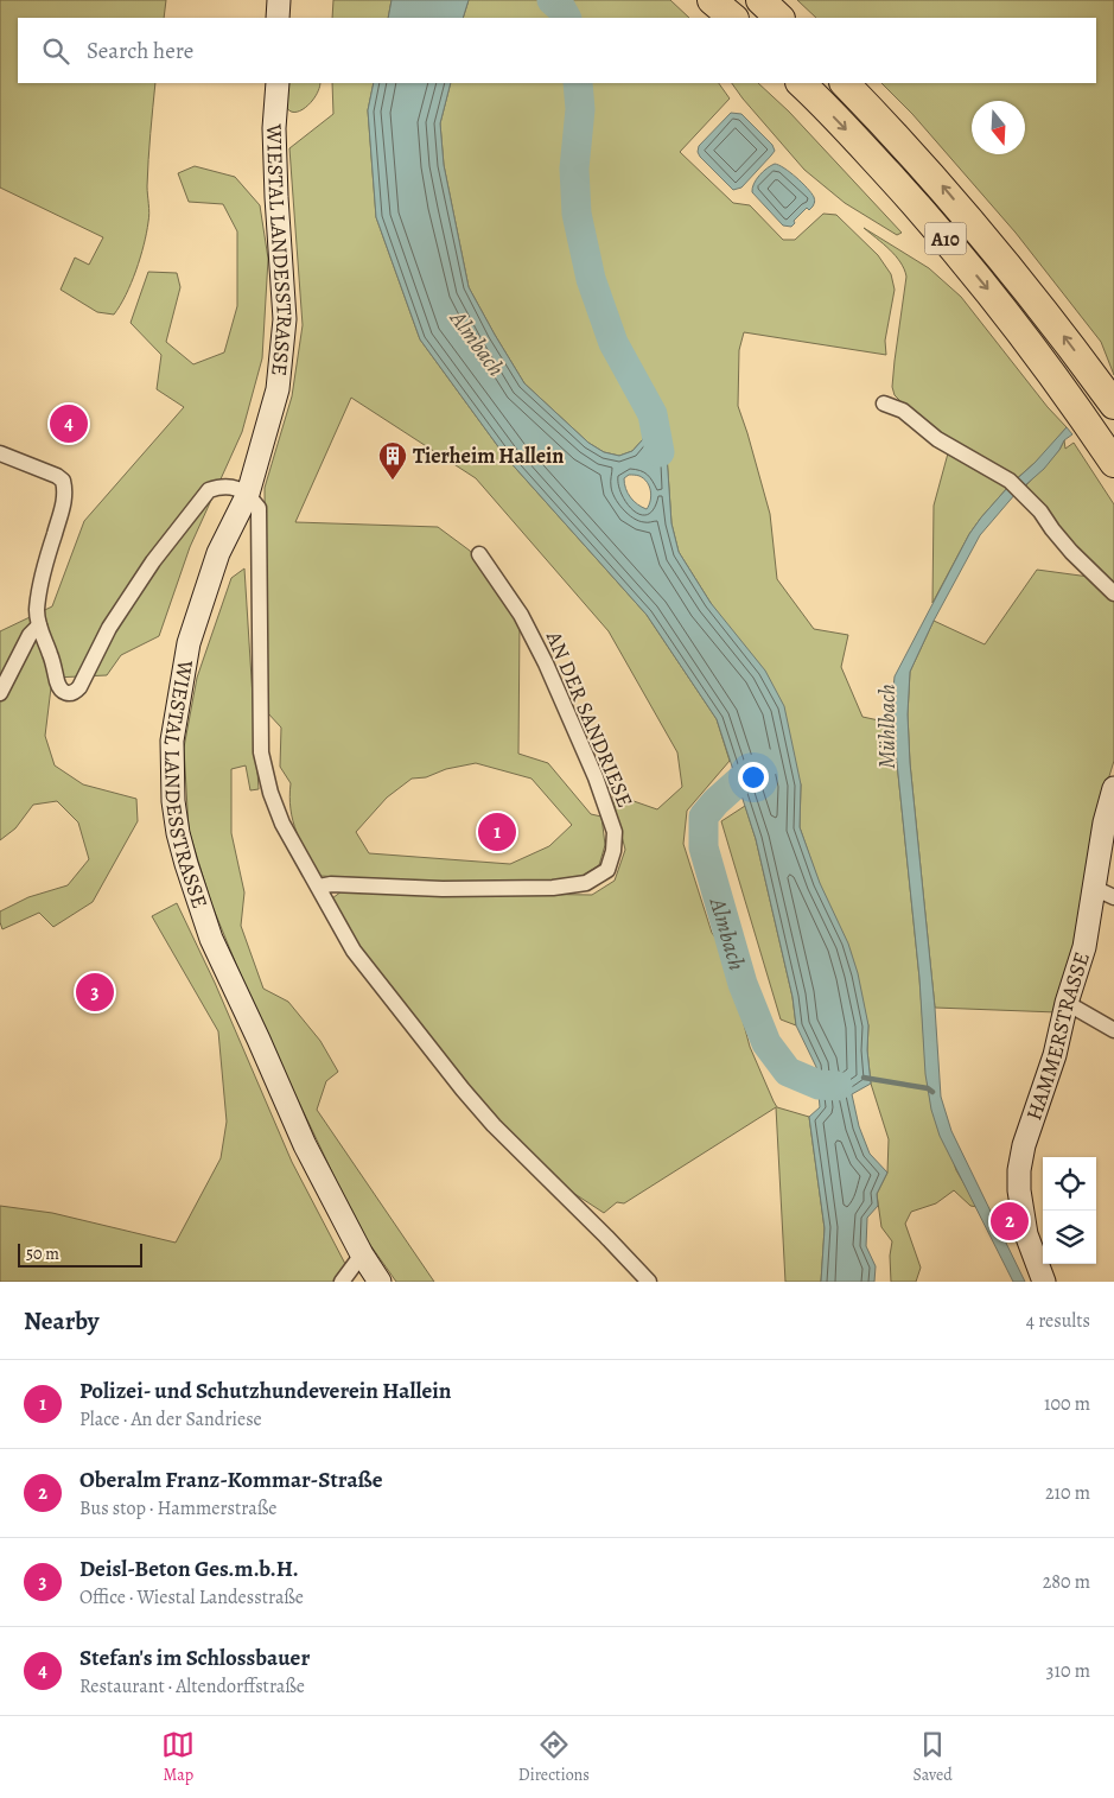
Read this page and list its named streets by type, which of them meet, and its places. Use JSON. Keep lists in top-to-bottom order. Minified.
{"streets":{"highway":["A10"],"main road":["WIESTAL LANDESSTRASSE","HAMMERSTRASSE"],"street":["AN DER SANDRIESE"]},"water":["Almbach","Mühlbach"],"places":{"building":["Tierheim Hallein"]},"scale_bar":"50 m","north":"bottom","page":{"search":"Search here","pins":["4","1","3","2"],"scale":"50 m","heading":["Nearby","4 results"],"list":[{"mark":"1","name":"Polizei- und Schutzhundeverein Hallein","note":"Place · An der Sandriese","value":"100 m"},{"mark":"2","name":"Oberalm Franz-Kommar-Straße","note":"Bus stop · Hammerstraße","value":"210 m"},{"mark":"3","name":"Deisl-Beton Ges.m.b.H.","note":"Office · Wiestal Landesstraße","value":"280 m"},{"mark":"4","name":"Stefan's im Schlossbauer","note":"Restaurant · Altendorffstraße","value":"310 m"}],"nav":["Map","Directions","Saved"]}}
